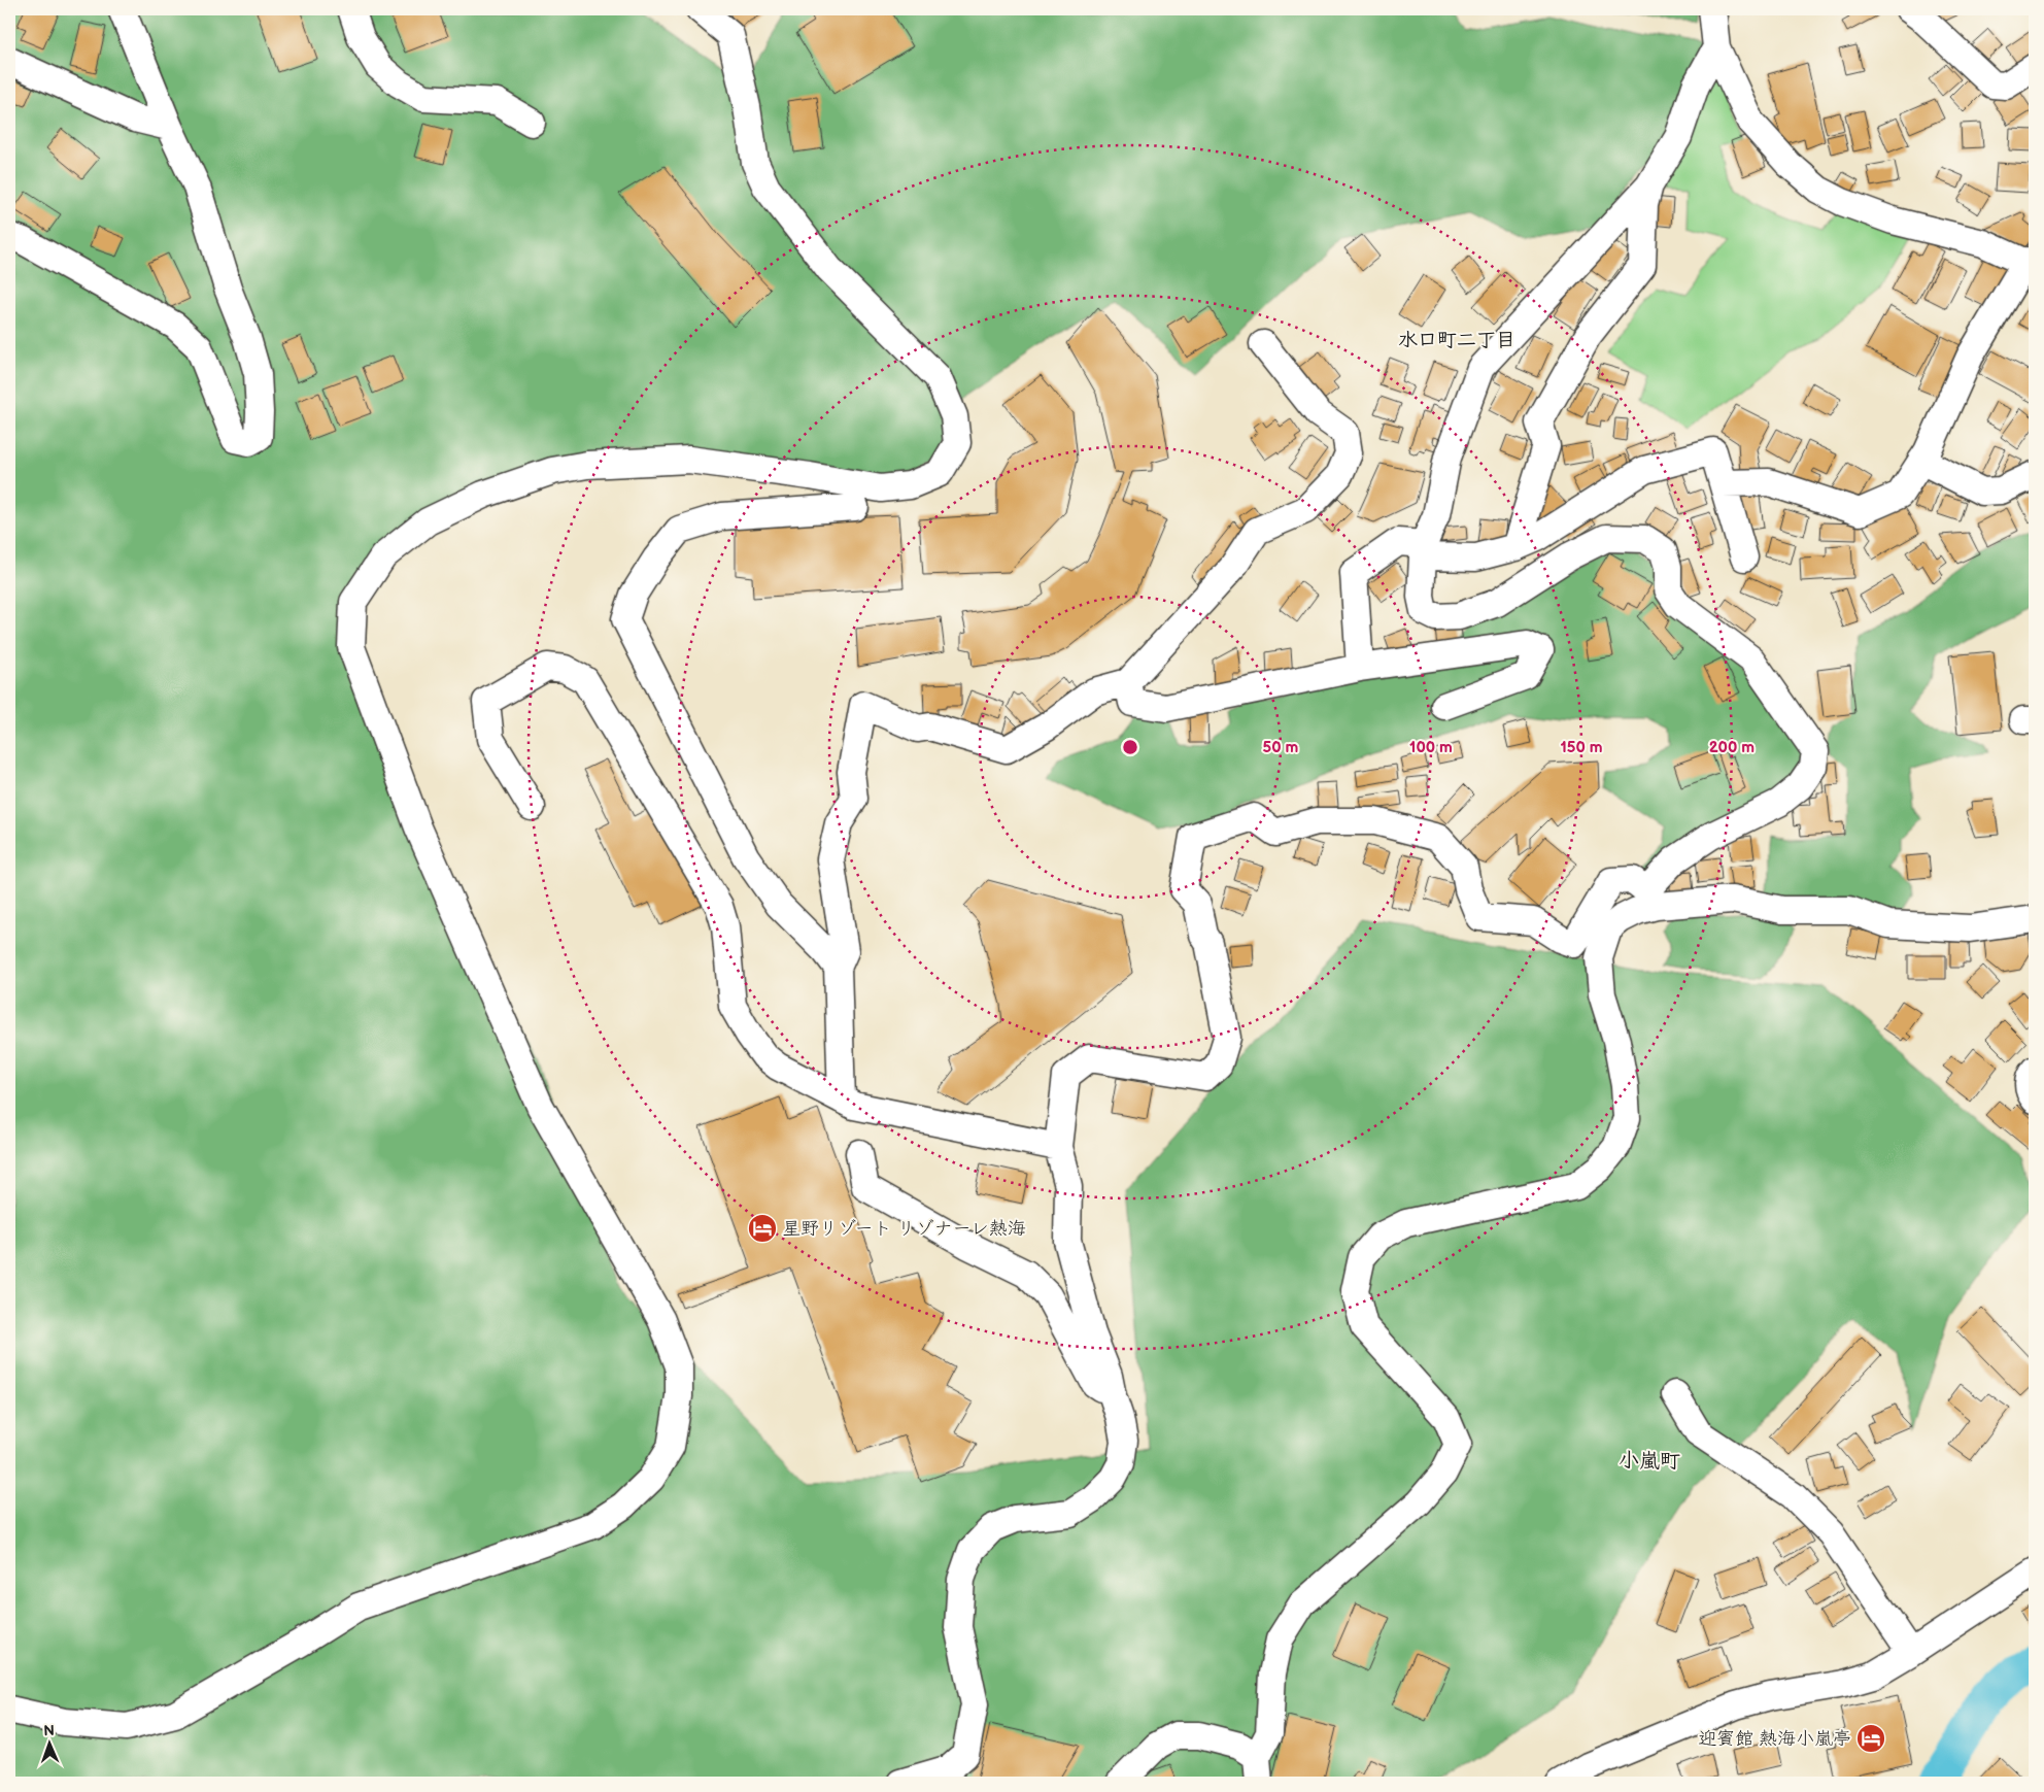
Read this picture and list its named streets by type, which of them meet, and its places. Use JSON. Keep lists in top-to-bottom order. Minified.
{"districts":["水口町二丁目","小嵐町"],"places":{"hotel":["星野リゾート リゾナーレ熱海","迎賓館 熱海小嵐亭"]},"north":"top","rings":["50 m","100 m","150 m","200 m"]}
